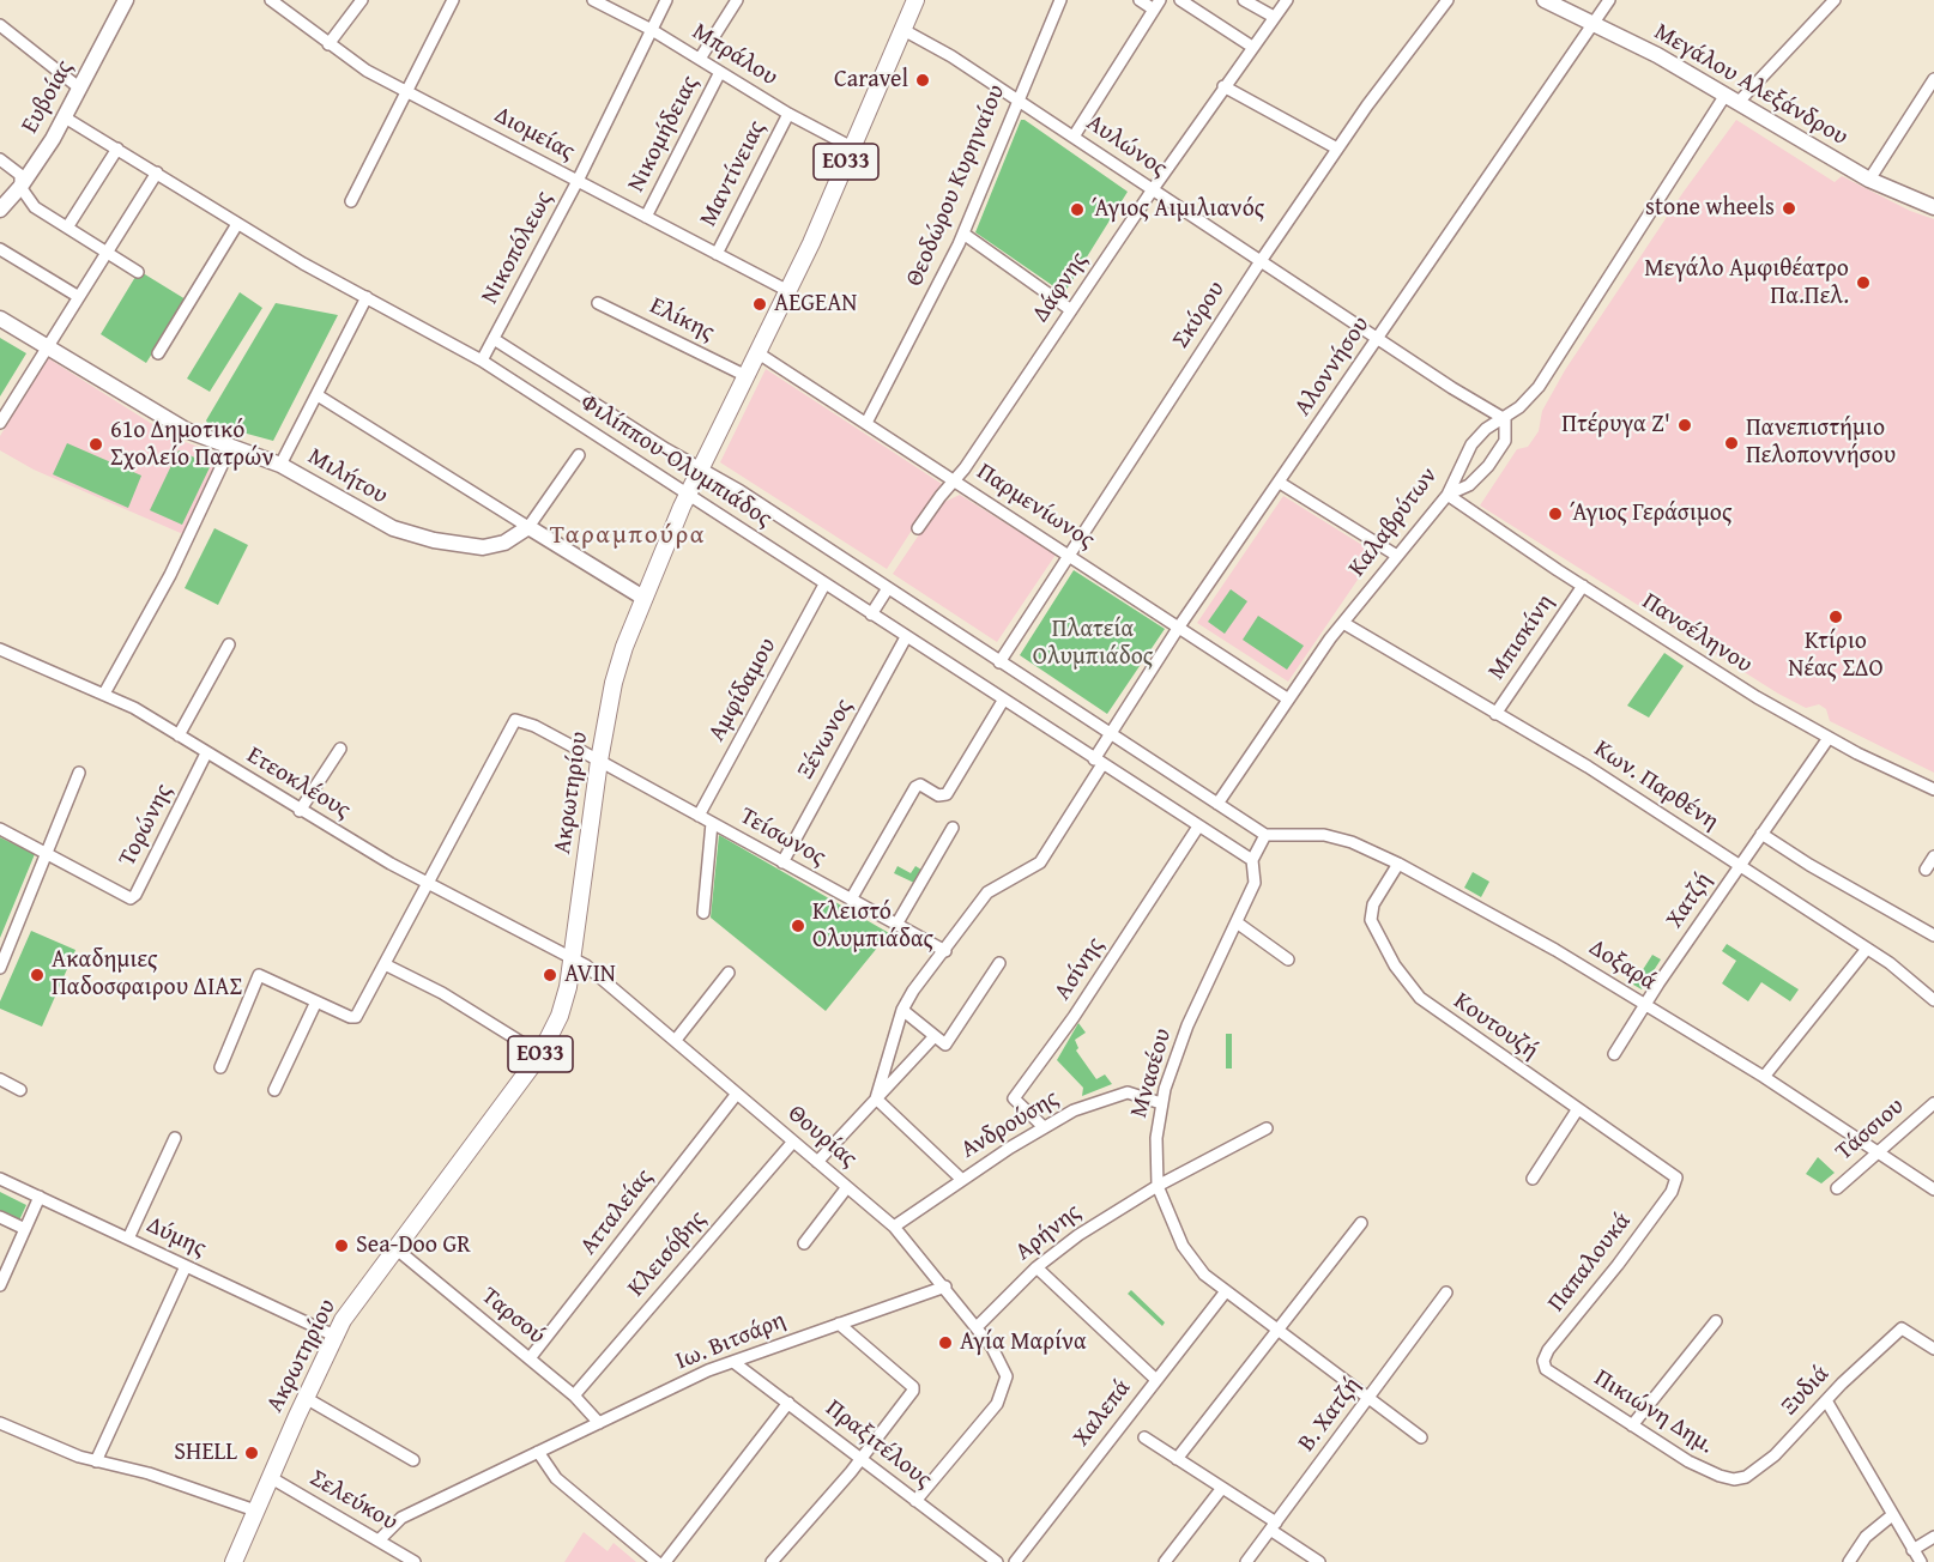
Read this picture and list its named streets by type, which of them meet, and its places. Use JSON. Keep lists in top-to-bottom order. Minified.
{"streets":{"main road":["ΕΟ33","Ακρωτηρίου"],"street":["Μπράλου","Μεγάλου Αλεξάνδρου","Ευβοίας","Διομείας","Νικομήδειας","Αυλώνος","Μαντίνειας","Θεοδώρου Κυρηναίου","Νικοπόλεως","Δάφνης","Σκύρου","Ελίκης","Αλοννήσου","Φιλίππου-Ολυμπιάδος","Μιλήτου","Παρμενίωνος","Καλαβρύτων","Πανσέληνου","Μπισκίνη","Αμφίδαμου","Ξένωνος","Ετεοκλέους","Κων. Παρθένη","Τορώνης","Τείσωνος","Χατζή","Δοξαρά","Ασίνης","Κουτουζή","Μνασέου","Ανδρούσης","Τάσσιου","Θουρίας","Ατταλείας","Αρήνης","Δύμης","Κλεισόβης","Παπαλουκά","Ταρσού","Ιω. Βιτσάρη","Ξυδιά","Πικιώνη Δημ.","Χαλεπά","Β. Χατζή","Πραξιτέλους","Σελεύκου"]},"crossings":[["Μπράλου","Νικομήδειας"],["Μπράλου","Μαντίνειας"],["Μπράλου","Νικοπόλεως"],["Μπράλου","Ακρωτηρίου"],["Μεγάλου Αλεξάνδρου","Αλοννήσου"],["Μεγάλου Αλεξάνδρου","Καλαβρύτων"],["Ευβοίας","Φιλίππου-Ολυμπιάδος"],["Διομείας","Νικομήδειας"],["Διομείας","Μαντίνειας"],["Διομείας","Νικοπόλεως"],["Διομείας","Ακρωτηρίου"],["Αυλώνος","Θεοδώρου Κυρηναίου"],["Αυλώνος","Δάφνης"],["Αυλώνος","Σκύρου"],["Αυλώνος","Αλοννήσου"],["Αυλώνος","Καλαβρύτων"],["Αυλώνος","Ακρωτηρίου"],["Θεοδώρου Κυρηναίου","Παρμενίωνος"],["Νικοπόλεως","Φιλίππου-Ολυμπιάδος"],["Δάφνης","Παρμενίωνος"],["Σκύρου","Φιλίππου-Ολυμπιάδος"],["Σκύρου","Παρμενίωνος"],["Ελίκης","Ακρωτηρίου"],["Αλοννήσου","Φιλίππου-Ολυμπιάδος"],["Αλοννήσου","Παρμενίωνος"],["Αλοννήσου","Τείσωνος"],["Φιλίππου-Ολυμπιάδος","Καλαβρύτων"],["Φιλίππου-Ολυμπιάδος","Αμφίδαμου"],["Φιλίππου-Ολυμπιάδος","Ξένωνος"],["Φιλίππου-Ολυμπιάδος","Ακρωτηρίου"],["Φιλίππου-Ολυμπιάδος","Δοξαρά"],["Φιλίππου-Ολυμπιάδος","Ασίνης"],["Φιλίππου-Ολυμπιάδος","Μνασέου"],["Παρμενίωνος","Καλαβρύτων"],["Παρμενίωνος","Ακρωτηρίου"],["Καλαβρύτων","Πανσέληνου"],["Καλαβρύτων","Κων. Παρθένη"],["Πανσέληνου","Μπισκίνη"],["Πανσέληνου","Χατζή"],["Μπισκίνη","Κων. Παρθένη"],["Αμφίδαμου","Τείσωνος"],["Ξένωνος","Τείσωνος"],["Ετεοκλέους","Ακρωτηρίου"],["Ετεοκλέους","Τορώνης"],["Ετεοκλέους","Τείσωνος"],["Ετεοκλέους","Θουρίας"],["Κων. Παρθένη","Χατζή"],["Ακρωτηρίου","Τείσωνος"],["Ακρωτηρίου","Θουρίας"],["Ακρωτηρίου","Δύμης"],["Ακρωτηρίου","Ταρσού"],["Ακρωτηρίου","Σελεύκου"],["Χατζή","Δοξαρά"],["Δοξαρά","Κουτουζή"],["Δοξαρά","Μνασέου"],["Δοξαρά","Τάσσιου"],["Ασίνης","Ανδρούσης"],["Κουτουζή","Παπαλουκά"],["Μνασέου","Ανδρούσης"],["Μνασέου","Αρήνης"],["Μνασέου","Χαλεπά"],["Μνασέου","Β. Χατζή"],["Ανδρούσης","Θουρίας"],["Θουρίας","Ατταλείας"],["Θουρίας","Αρήνης"],["Θουρίας","Κλεισόβης"],["Θουρίας","Ιω. Βιτσάρη"],["Θουρίας","Πραξιτέλους"],["Ατταλείας","Ταρσού"],["Κλεισόβης","Ταρσού"],["Παπαλουκά","Πικιώνη Δημ."],["Ταρσού","Ιω. Βιτσάρη"],["Ιω. Βιτσάρη","Πραξιτέλους"],["Ιω. Βιτσάρη","Σελεύκου"],["Ξυδιά","Πικιώνη Δημ."]],"districts":["Ταραμπούρα"],"parks":["Πλατεία Ολυμπιάδος"],"places":["Caravel","stone wheels","Άγιος Αιμιλιανός","Μεγάλο Αμφιθέατρο Πα.Πελ.","AEGEAN","Πτέρυγα Ζ'","Πανεπιστήμιο Πελοποννήσου","61ο Δημοτικό Σχολείο Πατρών","Άγιος Γεράσιμος","Κτίριο Νέας ΣΔΟ","Κλειστό Ολυμπιάδας","Ακαδημιες Παδοσφαιρου ΔΙΑΣ","AVIN","Sea-Doo GR","Αγία Μαρίνα","SHELL"]}
